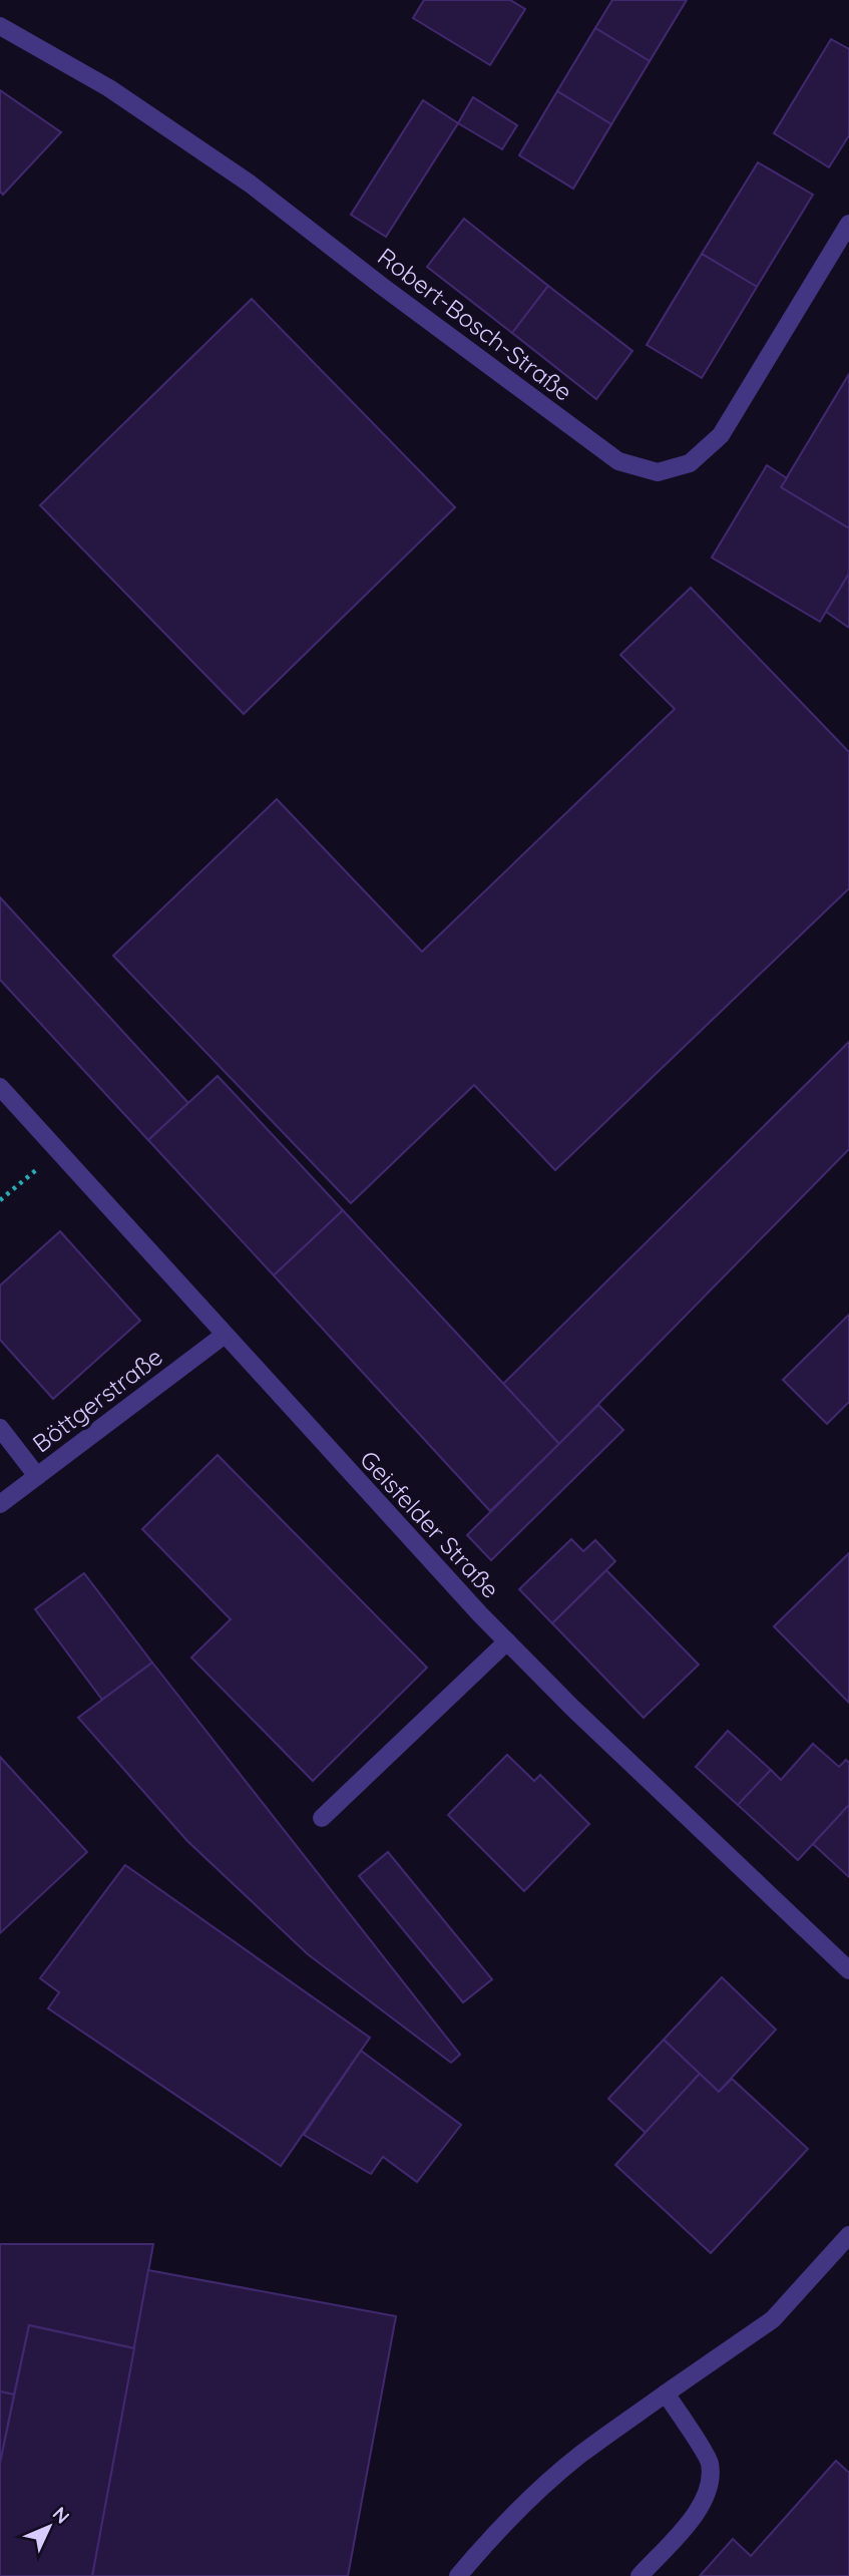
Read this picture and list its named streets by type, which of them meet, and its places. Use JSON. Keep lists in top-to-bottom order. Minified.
{"streets":{"street":["Robert-Bosch-Straße","Böttgerstraße","Geisfelder Straße"]},"crossings":[["Böttgerstraße","Geisfelder Straße"]],"north":"top right"}
